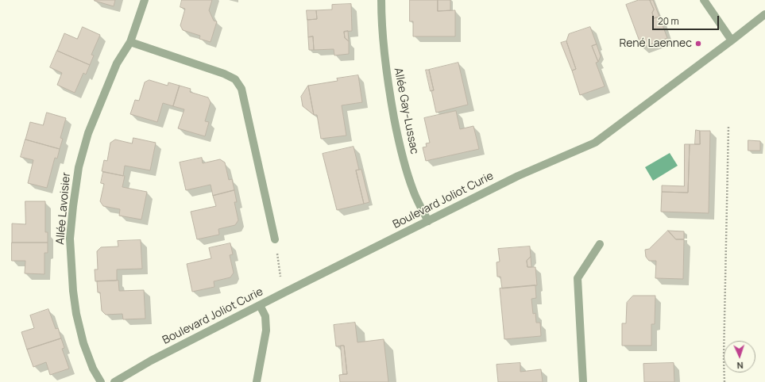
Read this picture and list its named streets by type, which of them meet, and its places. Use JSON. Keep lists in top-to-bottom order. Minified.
{"streets":{"street":["Allée Gay-Lussac","Boulevard Joliot Curie","Allée Lavoisier"]},"crossings":[["Allée Gay-Lussac","Boulevard Joliot Curie"]],"places":["René Laennec"],"scale_bar":"20 m","north":"bottom"}
